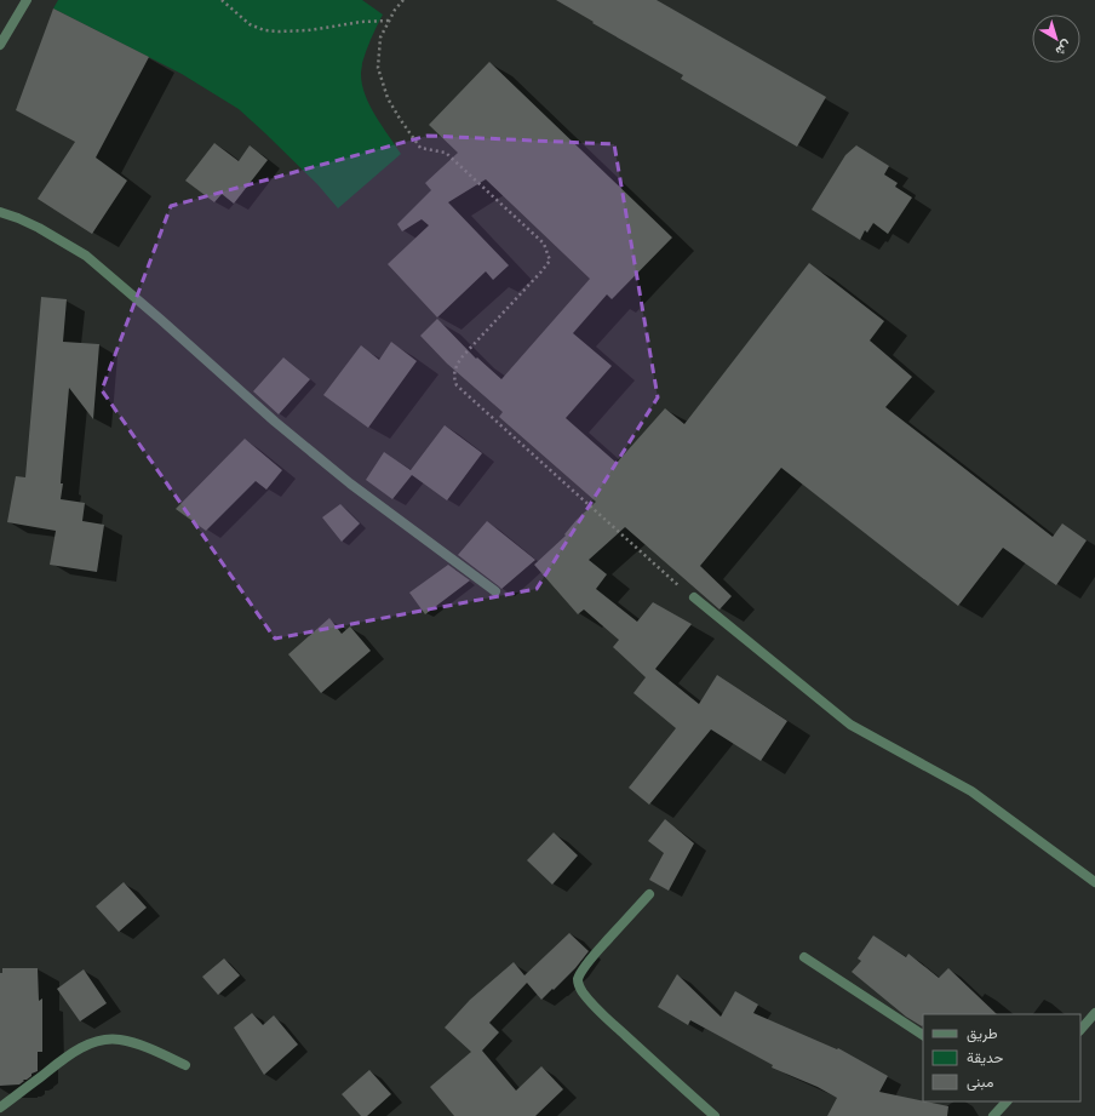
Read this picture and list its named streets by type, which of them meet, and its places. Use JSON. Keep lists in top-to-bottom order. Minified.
{"legend":["طريق","حديقة","مبنى"],"north":"bottom right"}
